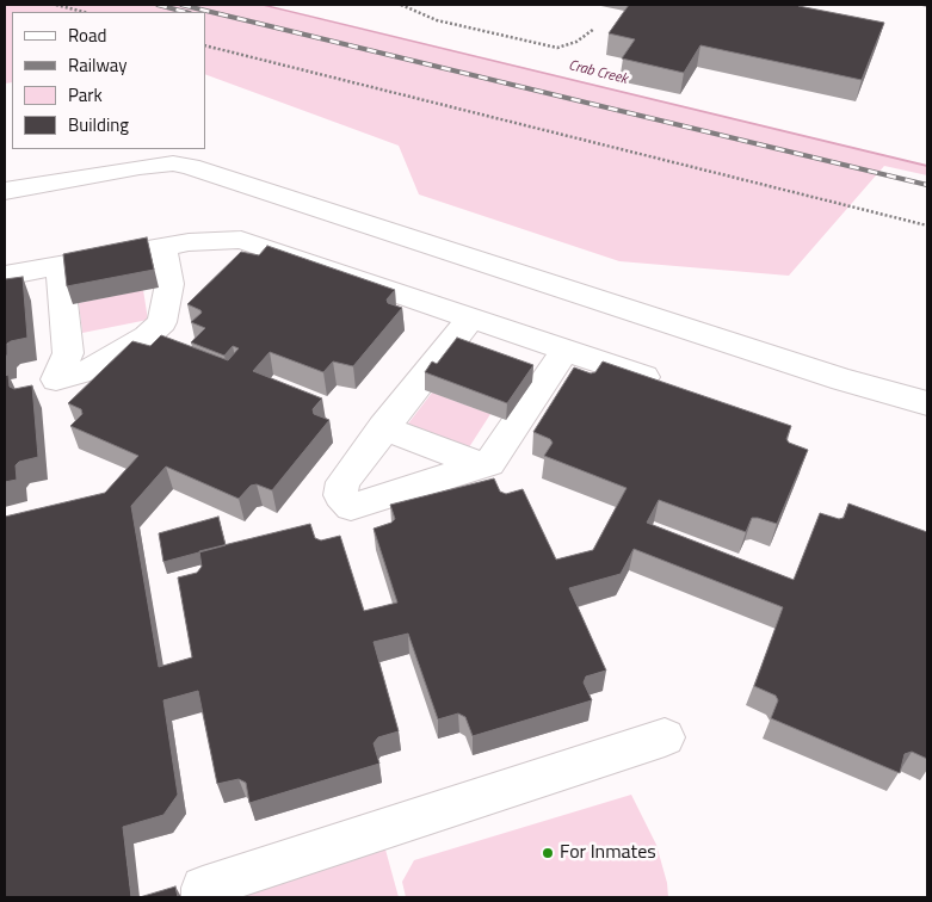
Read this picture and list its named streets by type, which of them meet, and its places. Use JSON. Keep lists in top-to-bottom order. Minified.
{"water":["Crab Creek"],"places":["For Inmates"],"legend":["Road","Railway","Park","Building"]}
